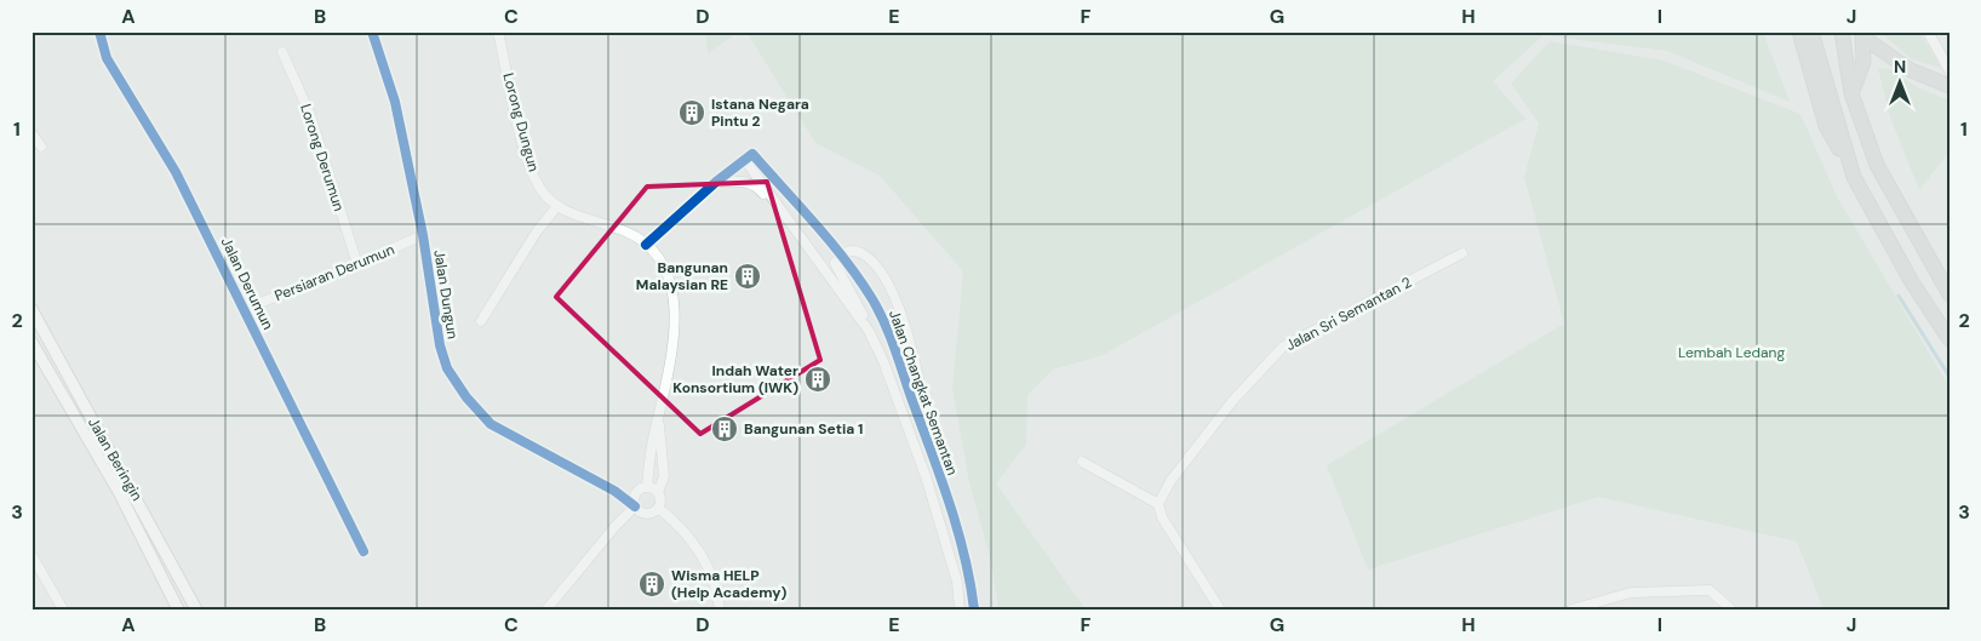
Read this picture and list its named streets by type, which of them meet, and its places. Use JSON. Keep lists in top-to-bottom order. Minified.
{"streets":{"street":["Lorong Dungun","Lorong Derumun","Persiaran Derumun","Jalan Derumun","Jalan Dungun","Jalan Sri Semantan 2","Jalan Changkat Semantan","Jalan Beringin"]},"crossings":[["Lorong Dungun","Jalan Dungun"],["Lorong Derumun","Persiaran Derumun"],["Persiaran Derumun","Jalan Derumun"],["Persiaran Derumun","Jalan Dungun"]],"parks":["Lembah Ledang"],"places":{"building":["Istana Negara Pintu 2","Bangunan Malaysian RE","Indah Water Konsortium (IWK)","Bangunan Setia 1","Wisma HELP (Help Academy)"]},"north":"top","grid":{"columns":["A","B","C","D","E","F","G","H","I","J"],"rows":["1","2","3"]}}
